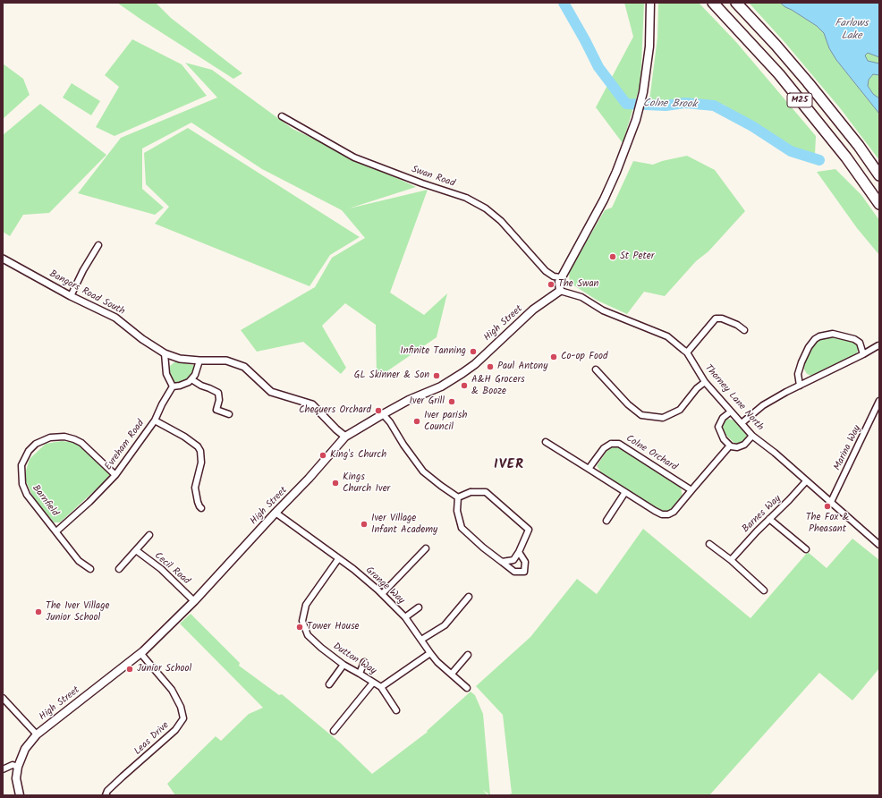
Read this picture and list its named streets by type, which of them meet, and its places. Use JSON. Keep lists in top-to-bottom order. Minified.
{"streets":{"highway":["M25"],"main road":["High Street"],"street":["Swan Road","Bangors Road South","Thorney Lane North","Evreham Road","Marina Way","Colne Orchard","Barnfield","Barnes Way","Cecil Road","Grange Way","Dutton Way","Leas Drive"]},"crossings":[["Bangors Road South","High Street"],["High Street","Thorney Lane North"],["High Street","Cecil Road"],["High Street","Grange Way"],["High Street","Leas Drive"],["Thorney Lane North","Marina Way"],["Thorney Lane North","Barnes Way"],["Evreham Road","Barnfield"],["Grange Way","Dutton Way"]],"districts":["IVER"],"water":["Farlows Lake","Colne Brook"],"places":["St Peter","The Swan","Infinite Tanning","Co-op Food","Paul Antony","GL Skinner & Son","A&H Grocers & Booze","Iver Grill","Chequers Orchard","Iver parish Council","King's Church","Kings Church Iver","The Fox & Pheasant","Iver Village Infant Academy","The Iver Village Junior School","Tower House","Junior School"]}
